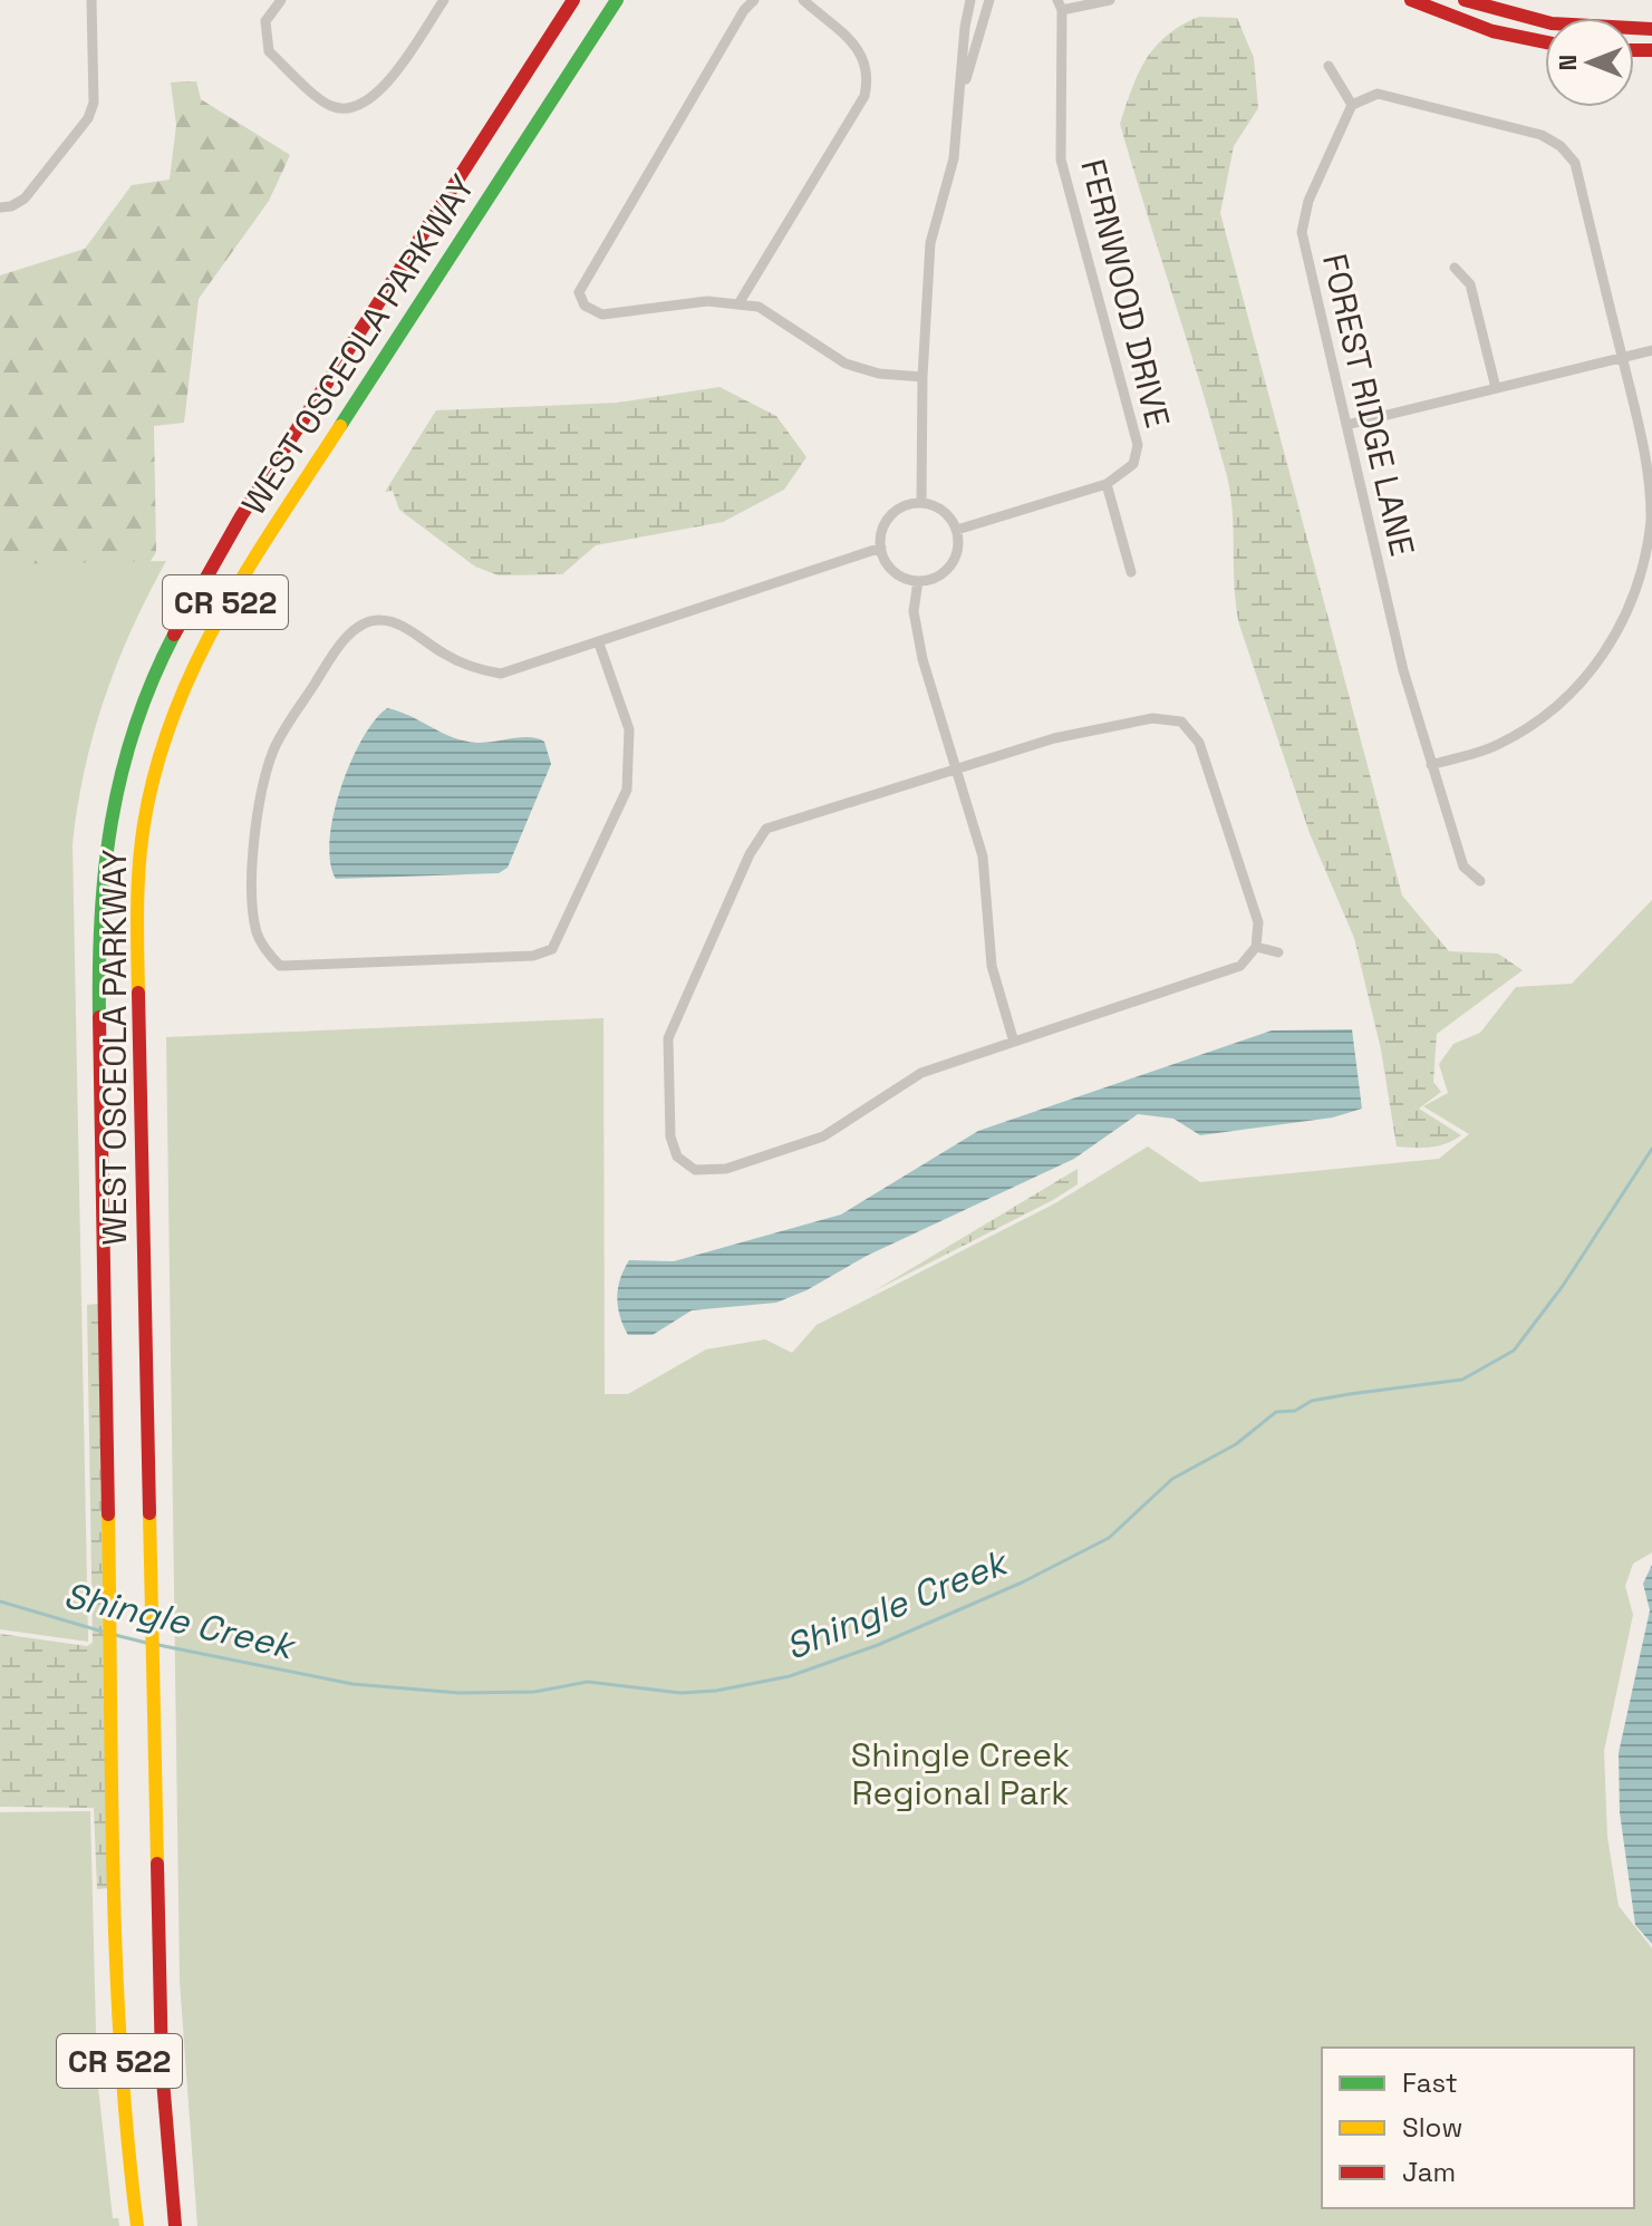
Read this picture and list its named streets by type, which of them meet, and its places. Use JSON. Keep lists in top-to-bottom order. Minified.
{"streets":{"main road":["WEST OSCEOLA PARKWAY","CR 522"],"street":["FERNWOOD DRIVE","FOREST RIDGE LANE"]},"water":["Shingle Creek"],"parks":["Shingle Creek Regional Park"],"legend":["Fast","Slow","Jam"],"north":"left"}
